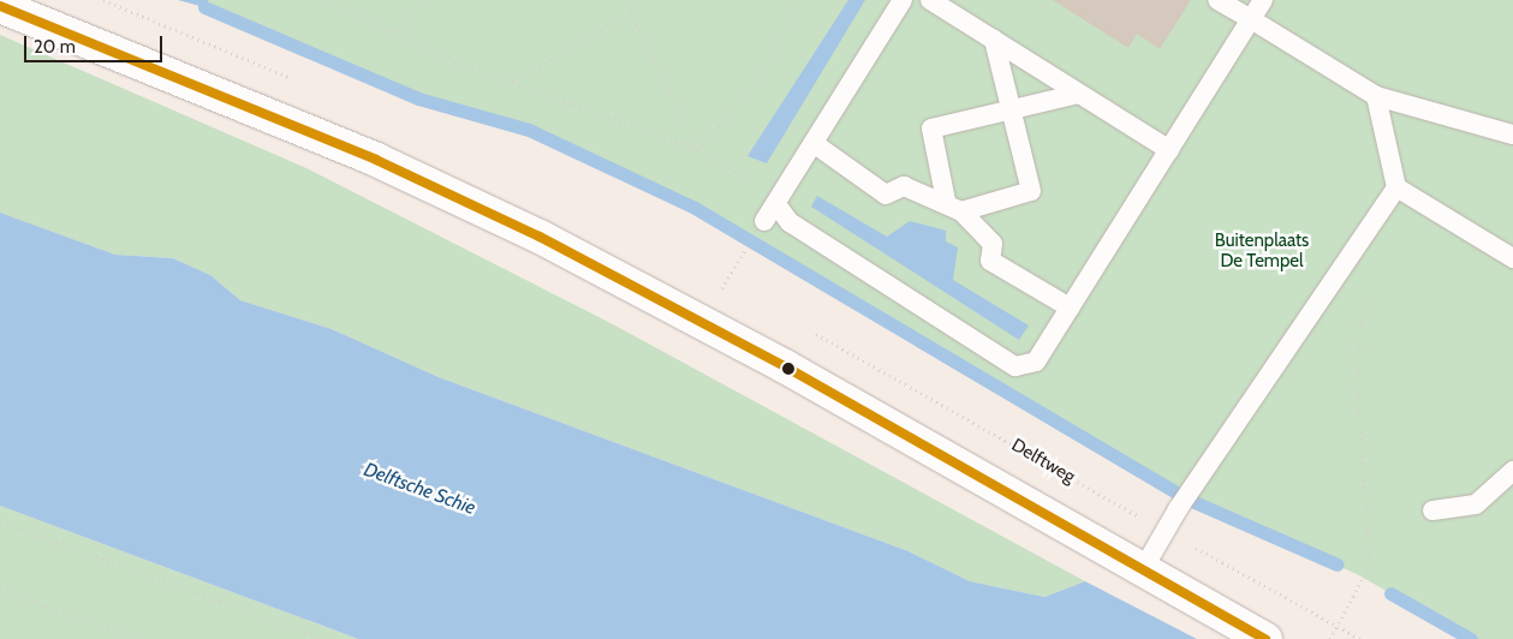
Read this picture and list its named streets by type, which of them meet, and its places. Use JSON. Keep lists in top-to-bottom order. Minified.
{"streets":{"path":["Delftweg"]},"water":["Delftsche Schie"],"parks":["Buitenplaats De Tempel"],"scale_bar":"20 m"}
